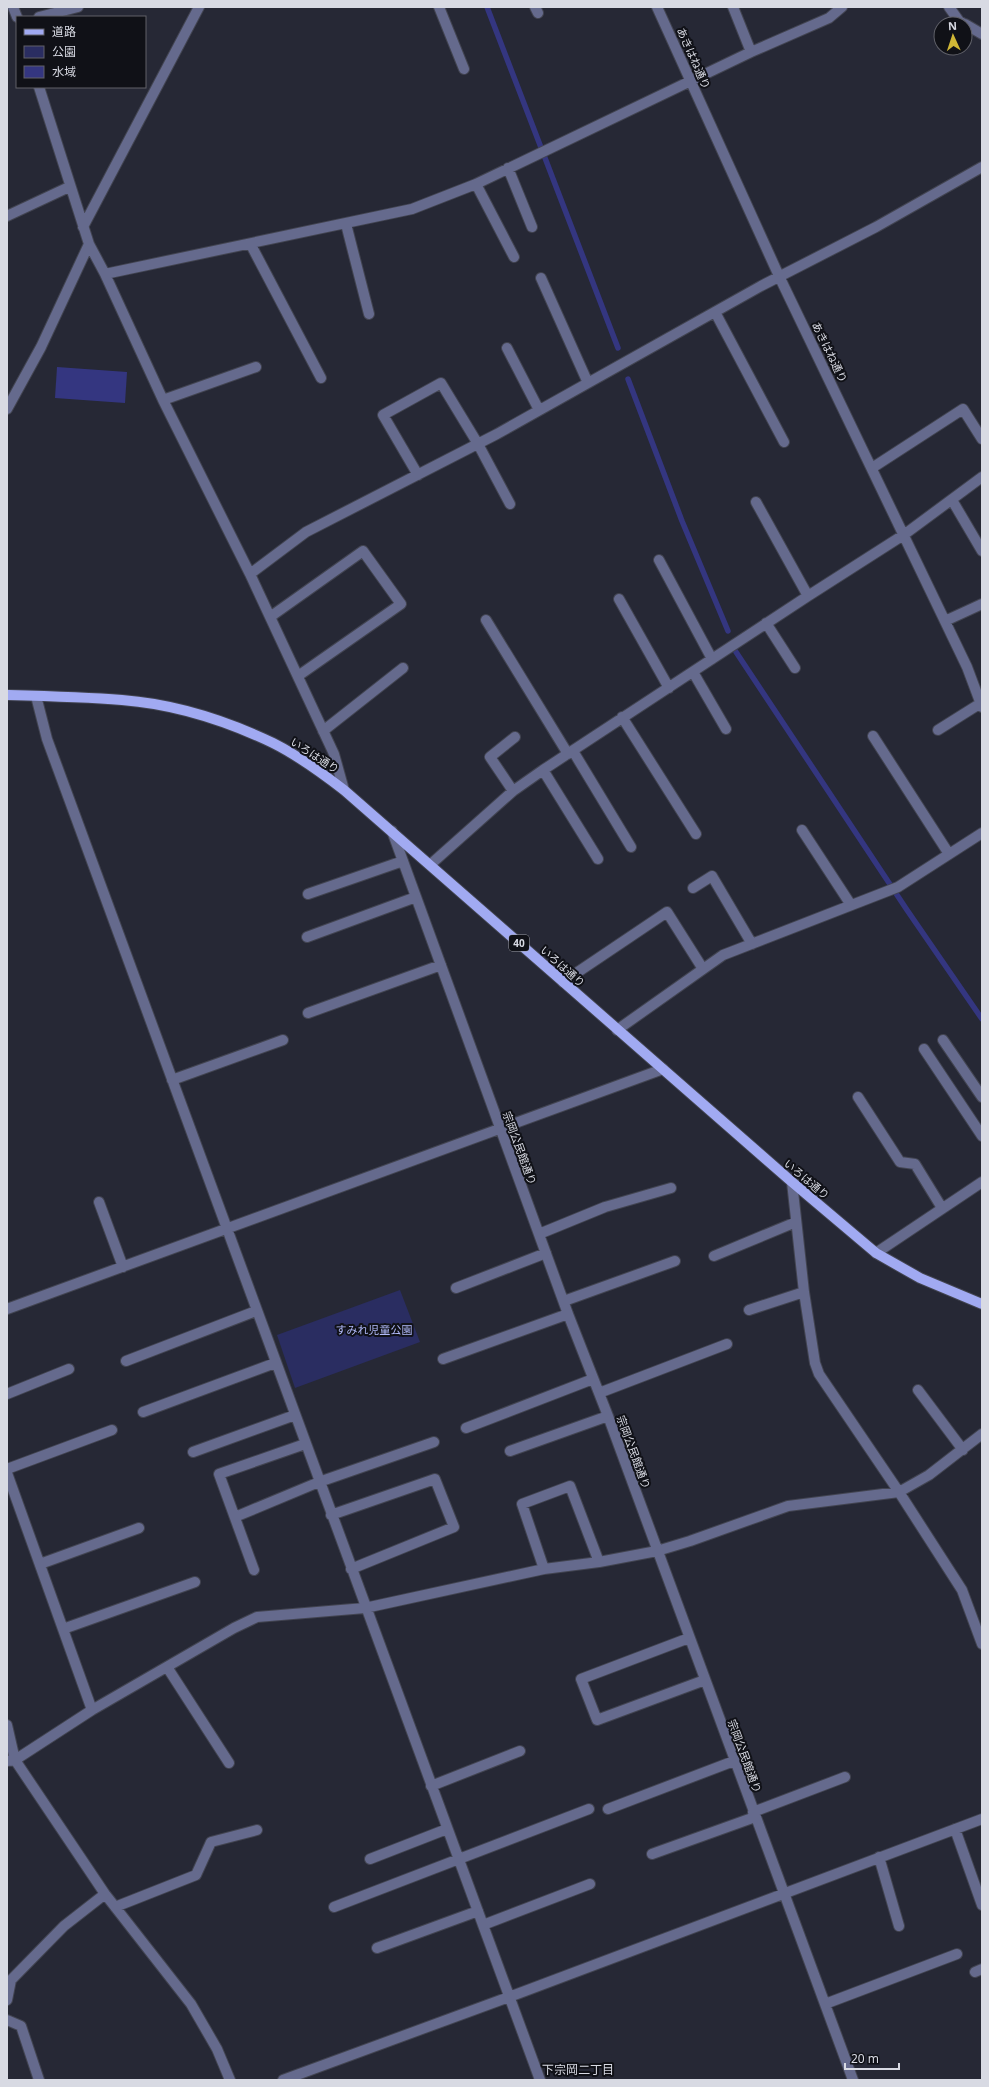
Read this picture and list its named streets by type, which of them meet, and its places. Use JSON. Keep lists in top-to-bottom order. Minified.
{"streets":{"main road":["いろは通り","40"],"street":["あきはね通り","宗岡公民館通り"]},"crossings":[["いろは通り","宗岡公民館通り"]],"districts":["下宗岡二丁目"],"parks":["すみれ児童公園"],"legend":["道路","公園","水域"],"scale_bar":"20 m","north":"top"}
